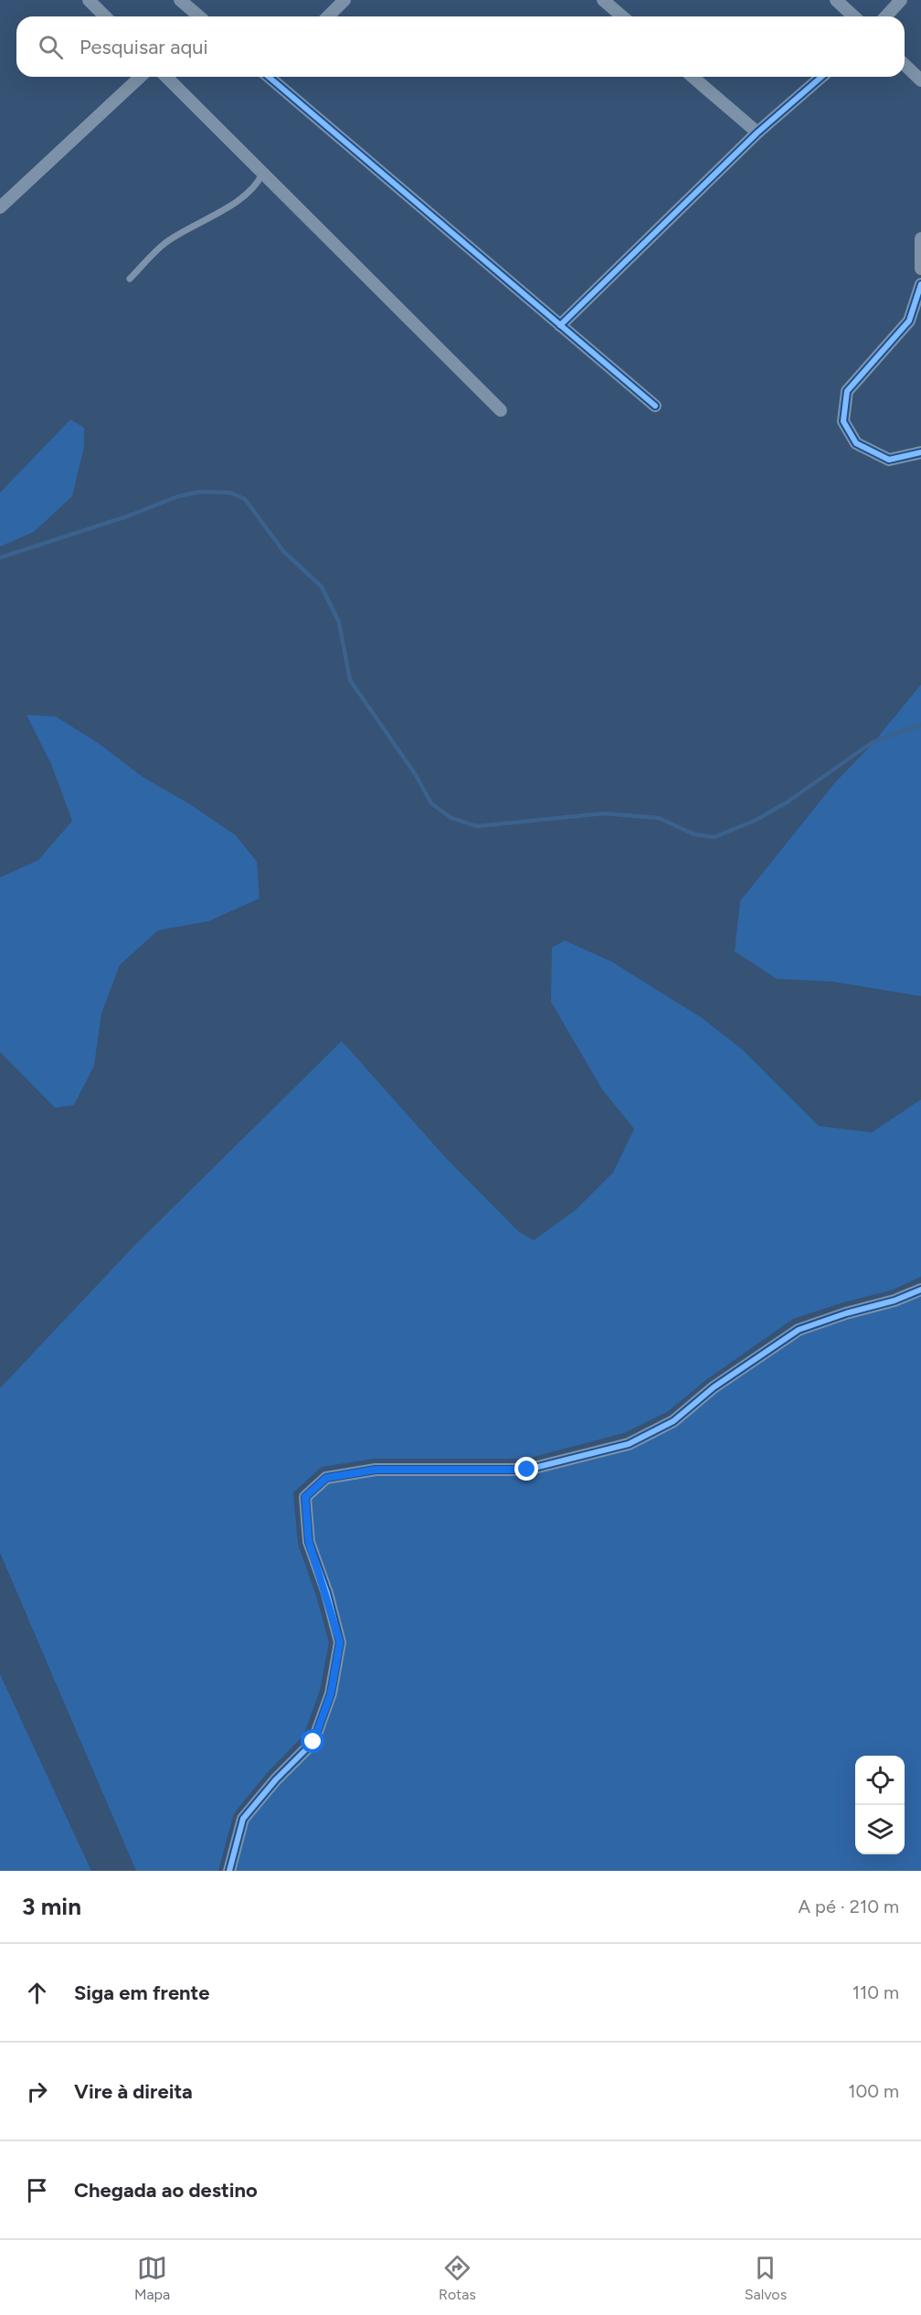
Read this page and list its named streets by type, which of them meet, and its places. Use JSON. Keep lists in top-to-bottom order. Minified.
{"page":{"search":"Pesquisar aqui","heading":["3 min","A pé · 210 m"],"list":[["Siga em frente","110 m"],["Vire à direita","100 m"],"Chegada ao destino"],"nav":["Mapa","Rotas","Salvos"]}}
